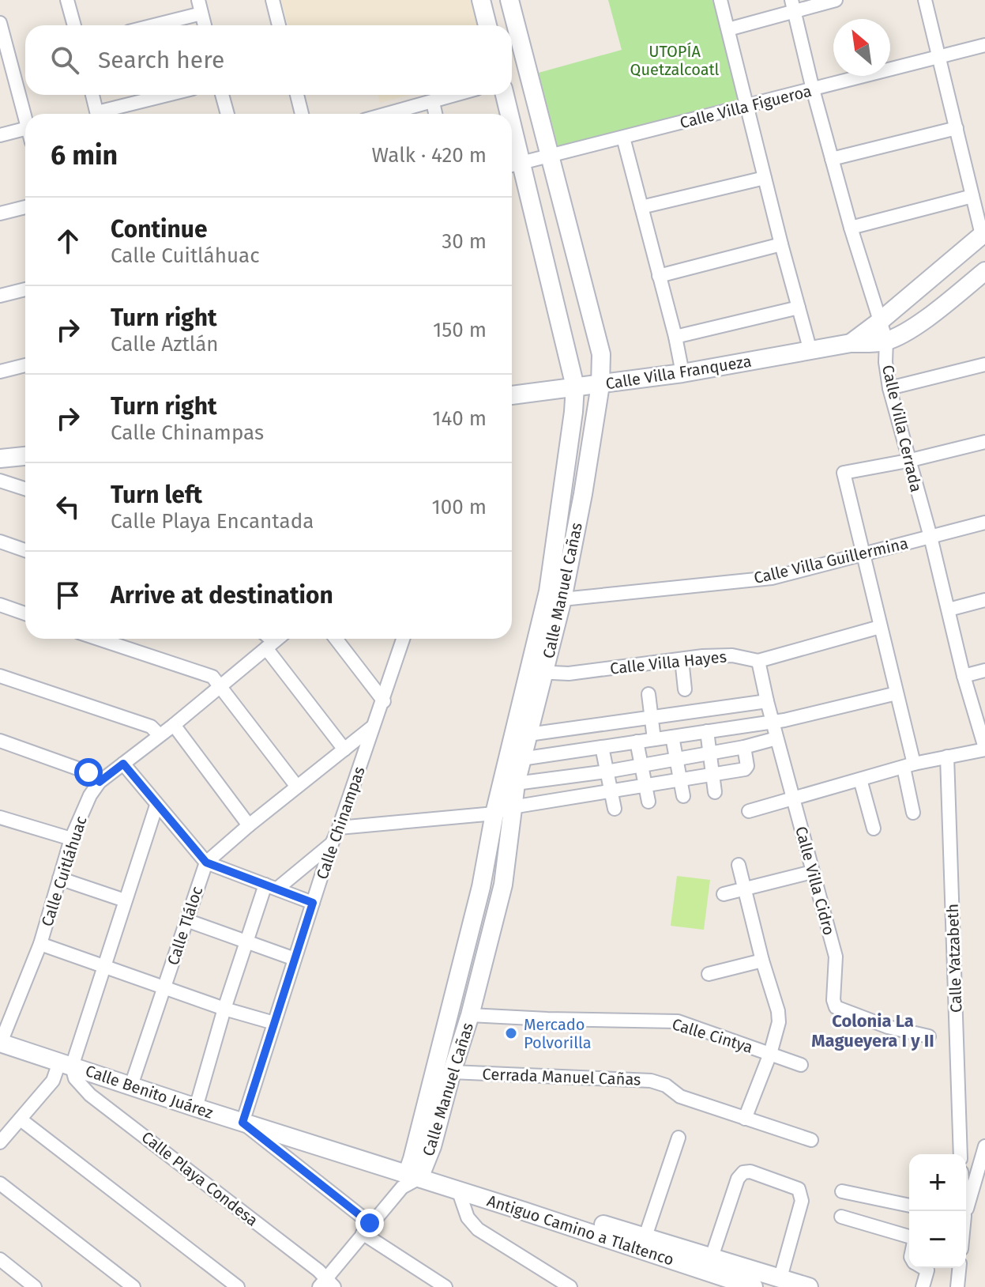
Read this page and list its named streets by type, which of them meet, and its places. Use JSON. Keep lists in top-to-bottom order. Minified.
{"streets":{"street":["Calle Villa Figueroa","Calle Villa Franqueza","Calle Villa Cerrada","Calle Villa Guillermina","Calle Manuel Cañas","Calle Villa Hayes","Calle Chinampas","Calle Cuitláhuac","Calle Villa Cidro","Calle Tláloc","Calle Yatzabeth","Calle Cintya","Cerrada Manuel Cañas","Calle Benito Juárez","Calle Playa Condesa","Antiguo Camino a Tlaltenco"]},"crossings":[["Calle Villa Figueroa","Calle Villa Cerrada"],["Calle Villa Figueroa","Calle Manuel Cañas"],["Calle Villa Franqueza","Calle Villa Cerrada"],["Calle Villa Franqueza","Calle Manuel Cañas"],["Calle Villa Cerrada","Calle Villa Guillermina"],["Calle Villa Guillermina","Calle Manuel Cañas"],["Calle Manuel Cañas","Calle Villa Hayes"],["Calle Manuel Cañas","Calle Cintya"],["Calle Manuel Cañas","Cerrada Manuel Cañas"],["Calle Manuel Cañas","Calle Benito Juárez"],["Calle Manuel Cañas","Antiguo Camino a Tlaltenco"],["Calle Villa Hayes","Calle Villa Cidro"],["Calle Chinampas","Calle Benito Juárez"],["Calle Cuitláhuac","Calle Benito Juárez"],["Calle Tláloc","Calle Benito Juárez"],["Calle Benito Juárez","Calle Playa Condesa"],["Calle Benito Juárez","Antiguo Camino a Tlaltenco"]],"districts":["Colonia La Magueyera I y II"],"parks":["UTOPÍA Quetzalcoatl"],"places":["Mercado Polvorilla"],"north":"top left","page":{"search":"Search here","heading":["6 min","Walk · 420 m"],"list":[["Continue","Calle Cuitláhuac","30 m"],["Turn right","Calle Aztlán","150 m"],["Turn right","Calle Chinampas","140 m"],["Turn left","Calle Playa Encantada","100 m"],"Arrive at destination"],"map_buttons":["+","−"]}}
